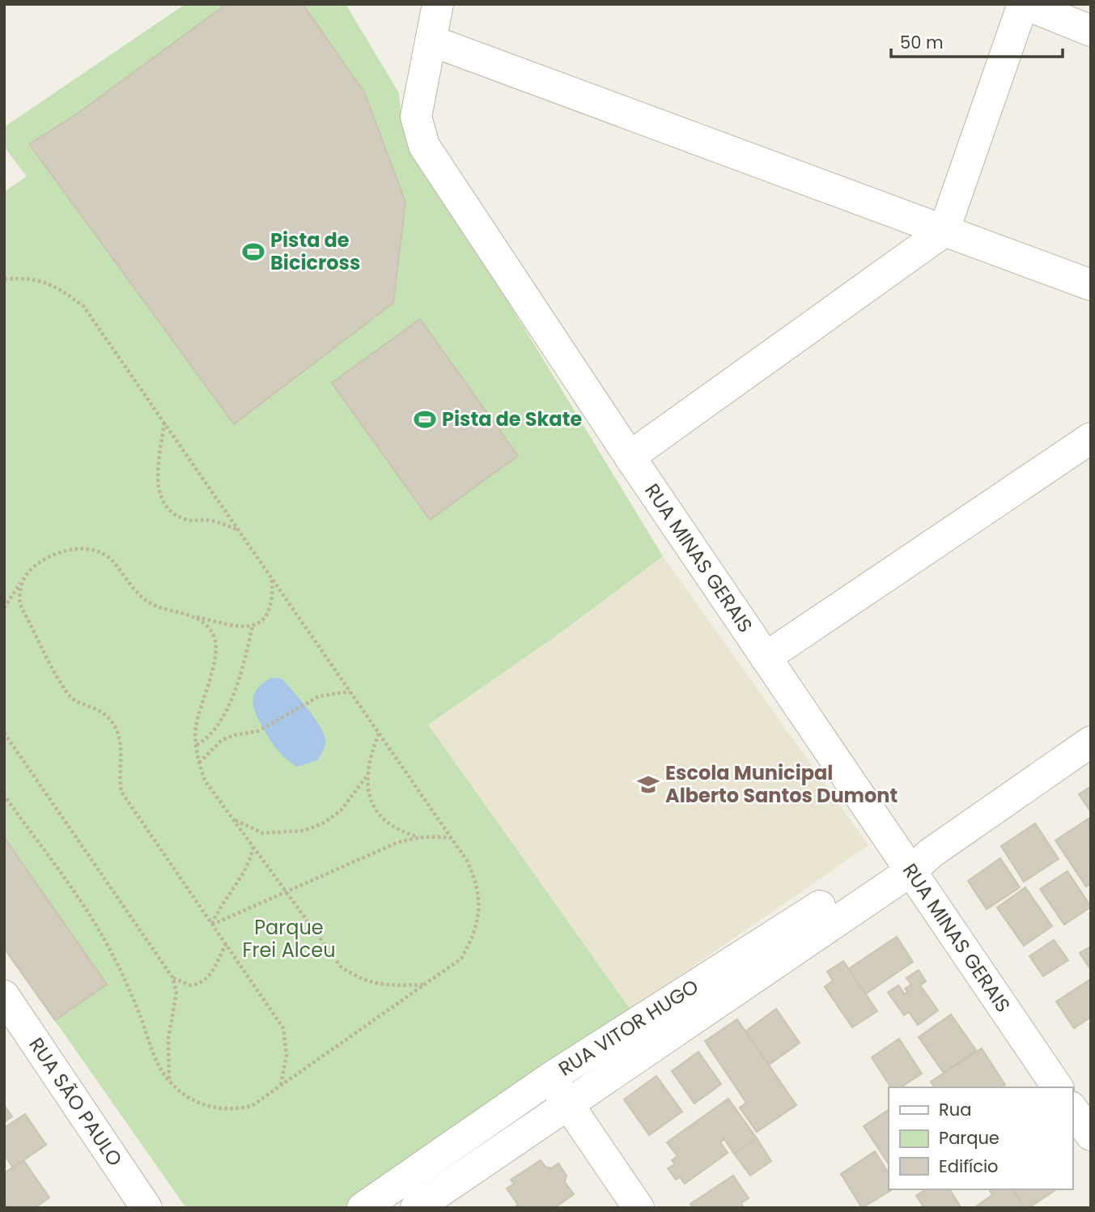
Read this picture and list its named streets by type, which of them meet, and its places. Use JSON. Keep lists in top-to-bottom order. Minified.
{"streets":{"street":["RUA MINAS GERAIS","RUA VITOR HUGO","RUA SÃO PAULO"]},"crossings":[["RUA MINAS GERAIS","RUA VITOR HUGO"]],"parks":["Parque Frei Alceu"],"places":{"sports":["Pista de Bicicross","Pista de Skate"],"school or university":["Escola Municipal Alberto Santos Dumont"]},"legend":["Rua","Parque","Edifício"],"scale_bar":"50 m"}
